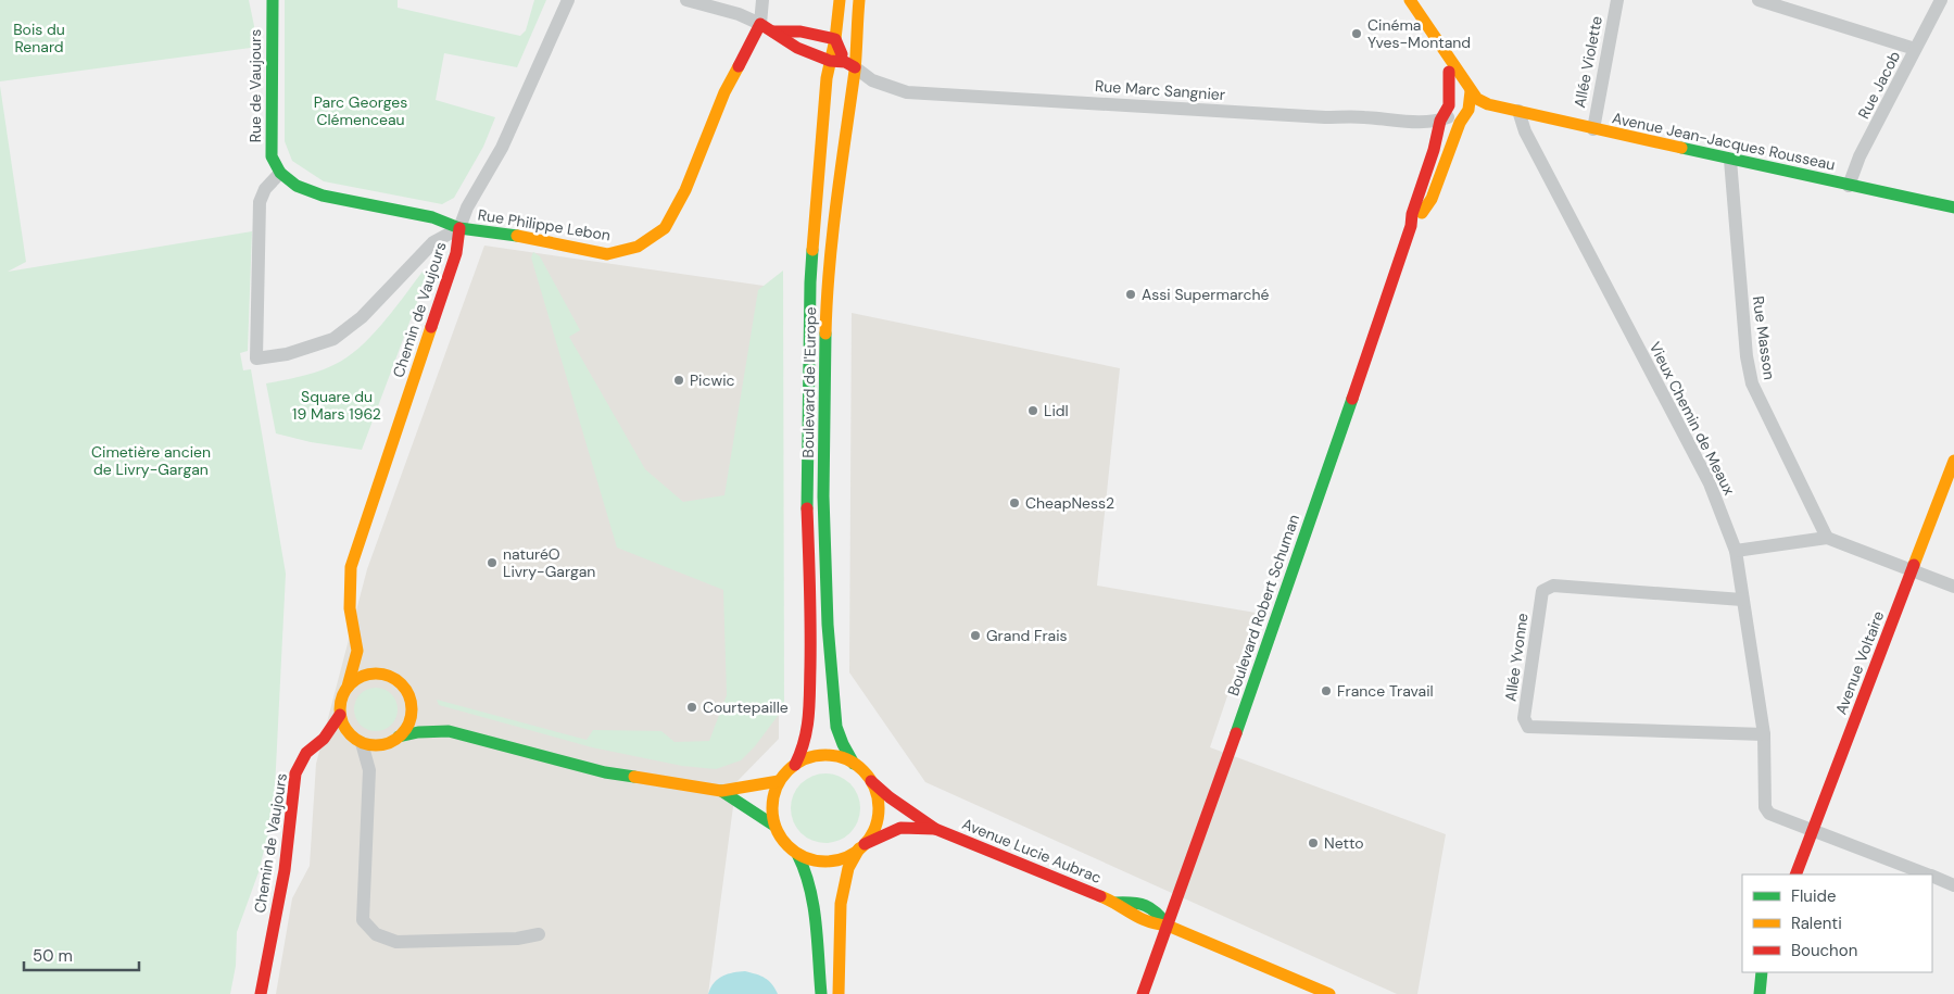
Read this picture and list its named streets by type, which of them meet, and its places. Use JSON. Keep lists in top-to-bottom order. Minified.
{"streets":{"main road":["Rue de Vaujours","Avenue Jean-Jacques Rousseau","Rue Philippe Lebon","Chemin de Vaujours","Boulevard de l'Europe","Boulevard Robert Schuman","Avenue Voltaire","Avenue Lucie Aubrac"],"street":["Allée Violette","Rue Jacob","Rue Marc Sangnier","Rue Masson","Vieux Chemin de Meaux","Allée Yvonne"]},"crossings":[["Allée Violette","Avenue Jean-Jacques Rousseau"],["Rue Jacob","Avenue Jean-Jacques Rousseau"],["Rue de Vaujours","Rue Philippe Lebon"],["Rue Marc Sangnier","Avenue Jean-Jacques Rousseau"],["Rue Marc Sangnier","Boulevard de l'Europe"],["Rue Marc Sangnier","Boulevard Robert Schuman"],["Avenue Jean-Jacques Rousseau","Rue Masson"],["Avenue Jean-Jacques Rousseau","Vieux Chemin de Meaux"],["Avenue Jean-Jacques Rousseau","Boulevard Robert Schuman"],["Rue Philippe Lebon","Chemin de Vaujours"],["Boulevard de l'Europe","Avenue Lucie Aubrac"],["Vieux Chemin de Meaux","Allée Yvonne"],["Vieux Chemin de Meaux","Avenue Voltaire"],["Boulevard Robert Schuman","Avenue Lucie Aubrac"]],"parks":["Bois du Renard","Parc Georges Clémenceau","Square du 19 Mars 1962","Cimetière ancien de Livry-Gargan"],"places":["Cinéma Yves-Montand","Assi Supermarché","Picwic","Lidl","CheapNess2","naturéO Livry-Gargan","Grand Frais","France Travail","Courtepaille","Netto"],"legend":["Fluide","Ralenti","Bouchon"],"scale_bar":"50 m"}
